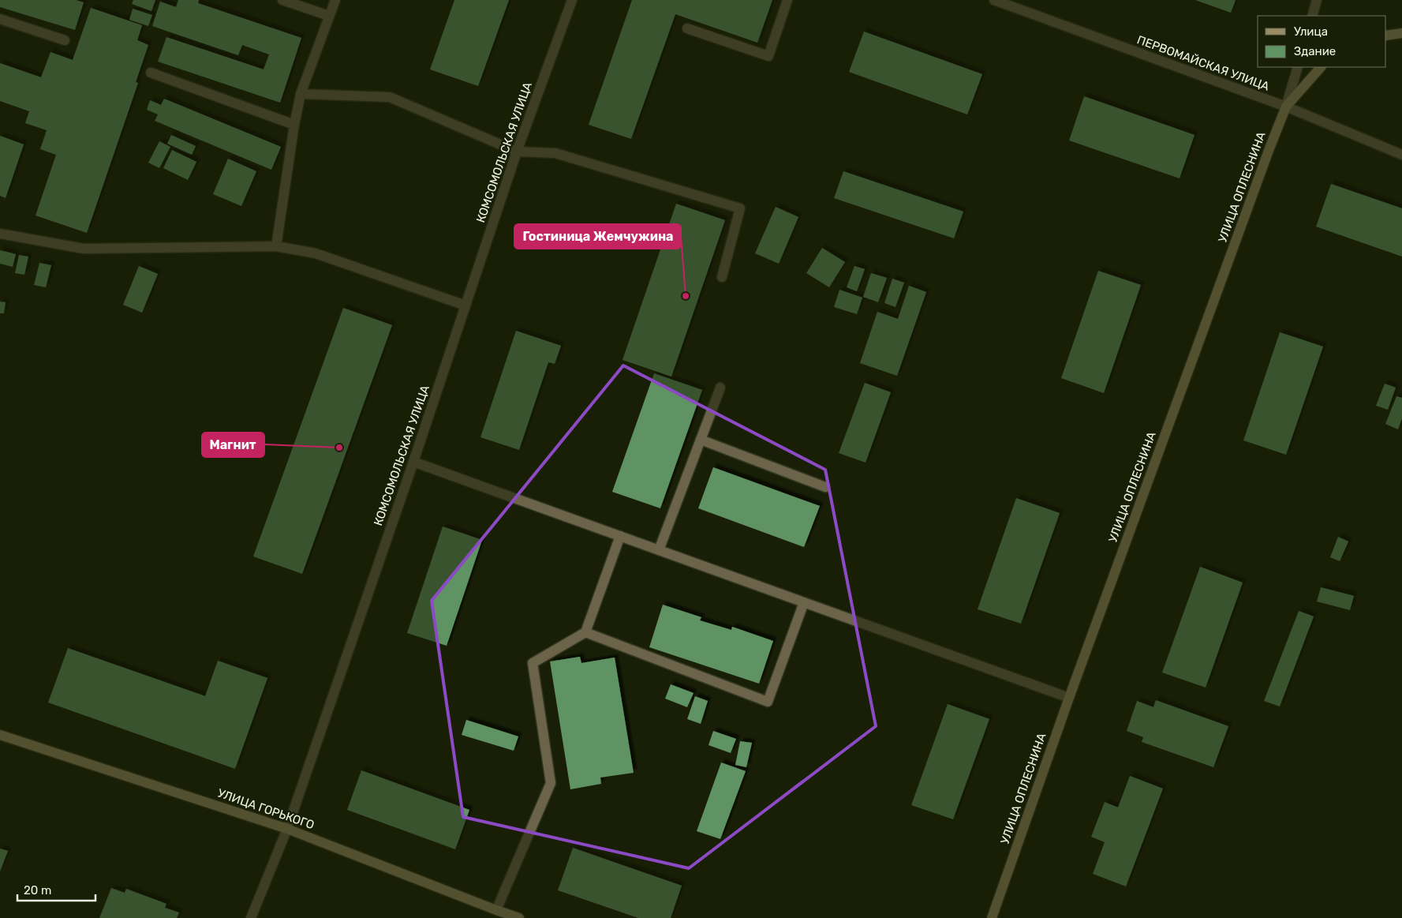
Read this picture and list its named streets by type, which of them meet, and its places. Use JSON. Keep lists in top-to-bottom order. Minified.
{"streets":{"main road":["УЛИЦА ОПЛЕСНИНА","УЛИЦА ГОРЬКОГО"],"street":["ПЕРВОМАЙСКАЯ УЛИЦА","КОМСОМОЛЬСКАЯ УЛИЦА"]},"crossings":[["ПЕРВОМАЙСКАЯ УЛИЦА","УЛИЦА ОПЛЕСНИНА"],["КОМСОМОЛЬСКАЯ УЛИЦА","УЛИЦА ГОРЬКОГО"]],"places":["Гостиница Жемчужина","Магнит"],"legend":["Улица","Здание"],"scale_bar":"20 m"}
